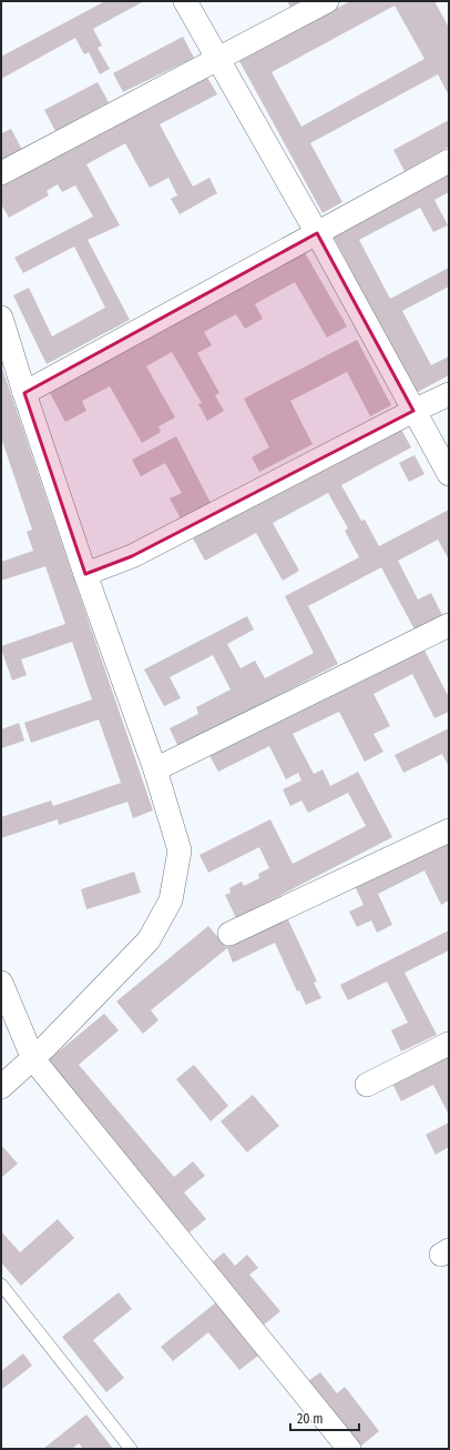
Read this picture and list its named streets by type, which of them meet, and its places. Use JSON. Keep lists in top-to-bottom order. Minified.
{"scale_bar":"20 m"}
